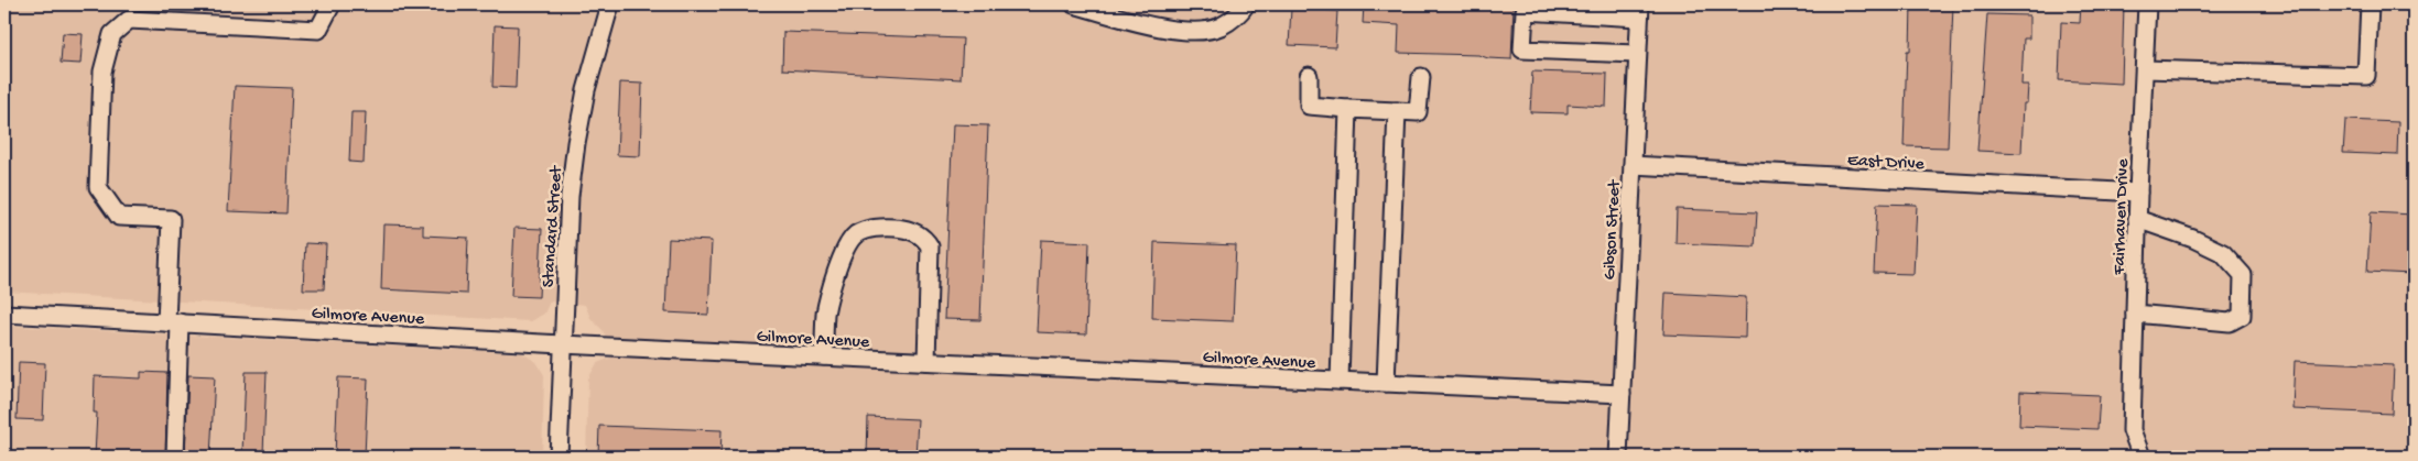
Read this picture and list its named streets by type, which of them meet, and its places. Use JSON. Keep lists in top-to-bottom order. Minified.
{"streets":{"street":["East Drive","Fairhaven Drive","Standard Street","Gibson Street","Gilmore Avenue"]},"crossings":[["East Drive","Fairhaven Drive"],["East Drive","Gibson Street"],["Standard Street","Gilmore Avenue"],["Gibson Street","Gilmore Avenue"]]}
